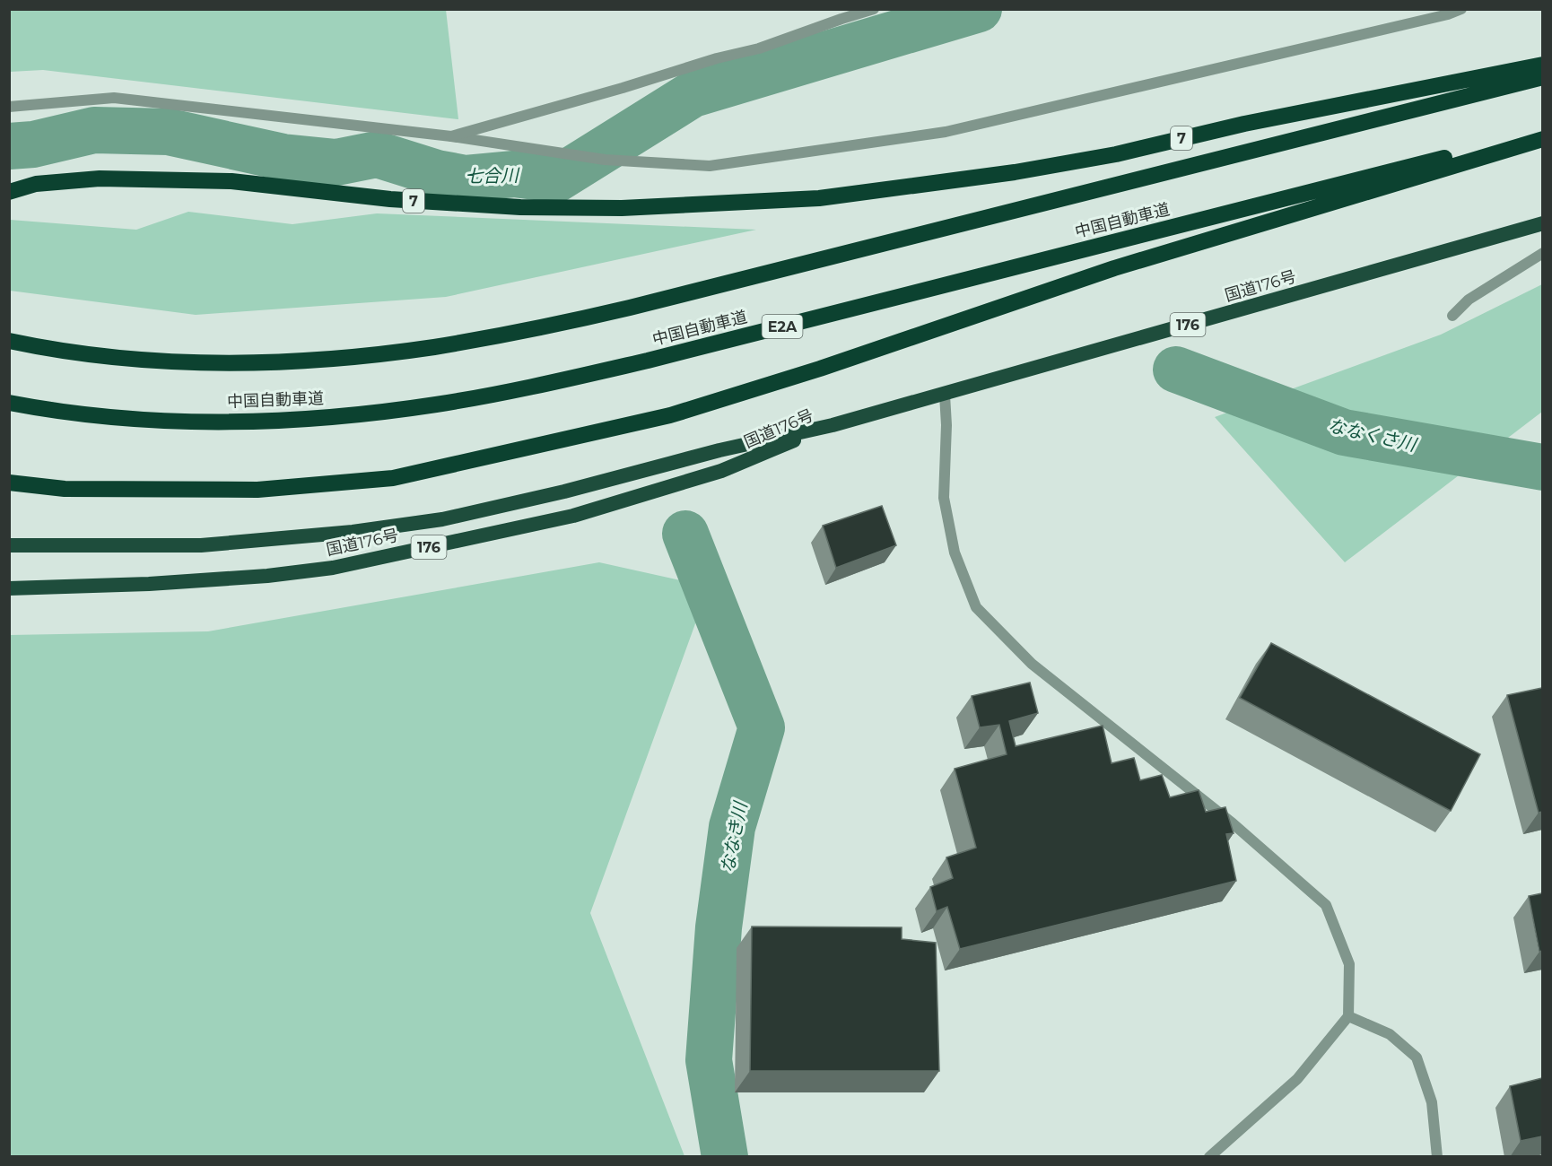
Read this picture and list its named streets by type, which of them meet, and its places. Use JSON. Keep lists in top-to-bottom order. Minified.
{"streets":{"highway":["7","中国自動車道","国道176号","176","E2A"]},"water":["七合川","ななくさ川","ななき川"]}
